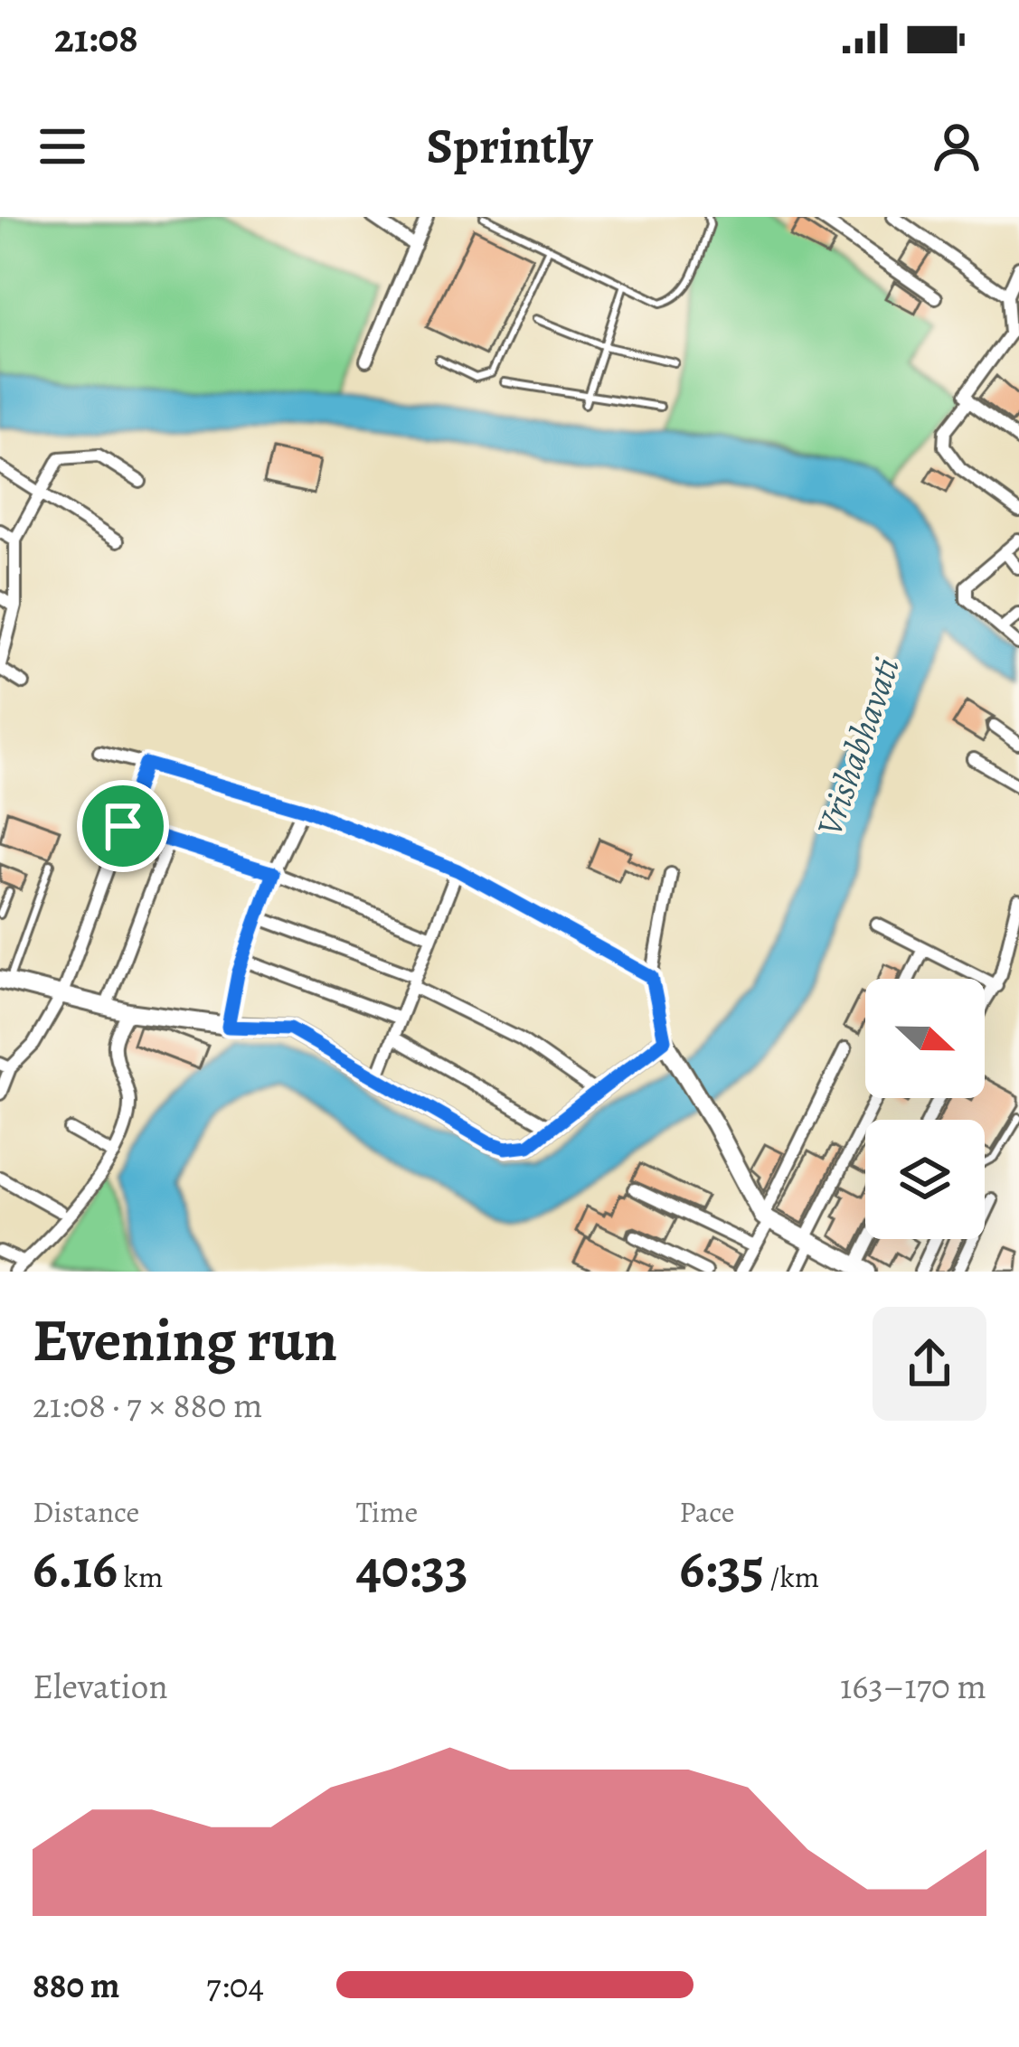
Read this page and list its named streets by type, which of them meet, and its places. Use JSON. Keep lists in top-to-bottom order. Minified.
{"water":["Vrishabhavati"],"north":"right","page":{"status":"21:08","header":"Sprintly","heading":["Evening run","21:08 · 7 × 880 m"],"stats":[["Distance","6.16 km"],["Time","40:33"],["Pace","6:35 /km"]],"chart":["Elevation","163–170 m"],"list":[{"name":"880 m","note":"7:04"}]}}
